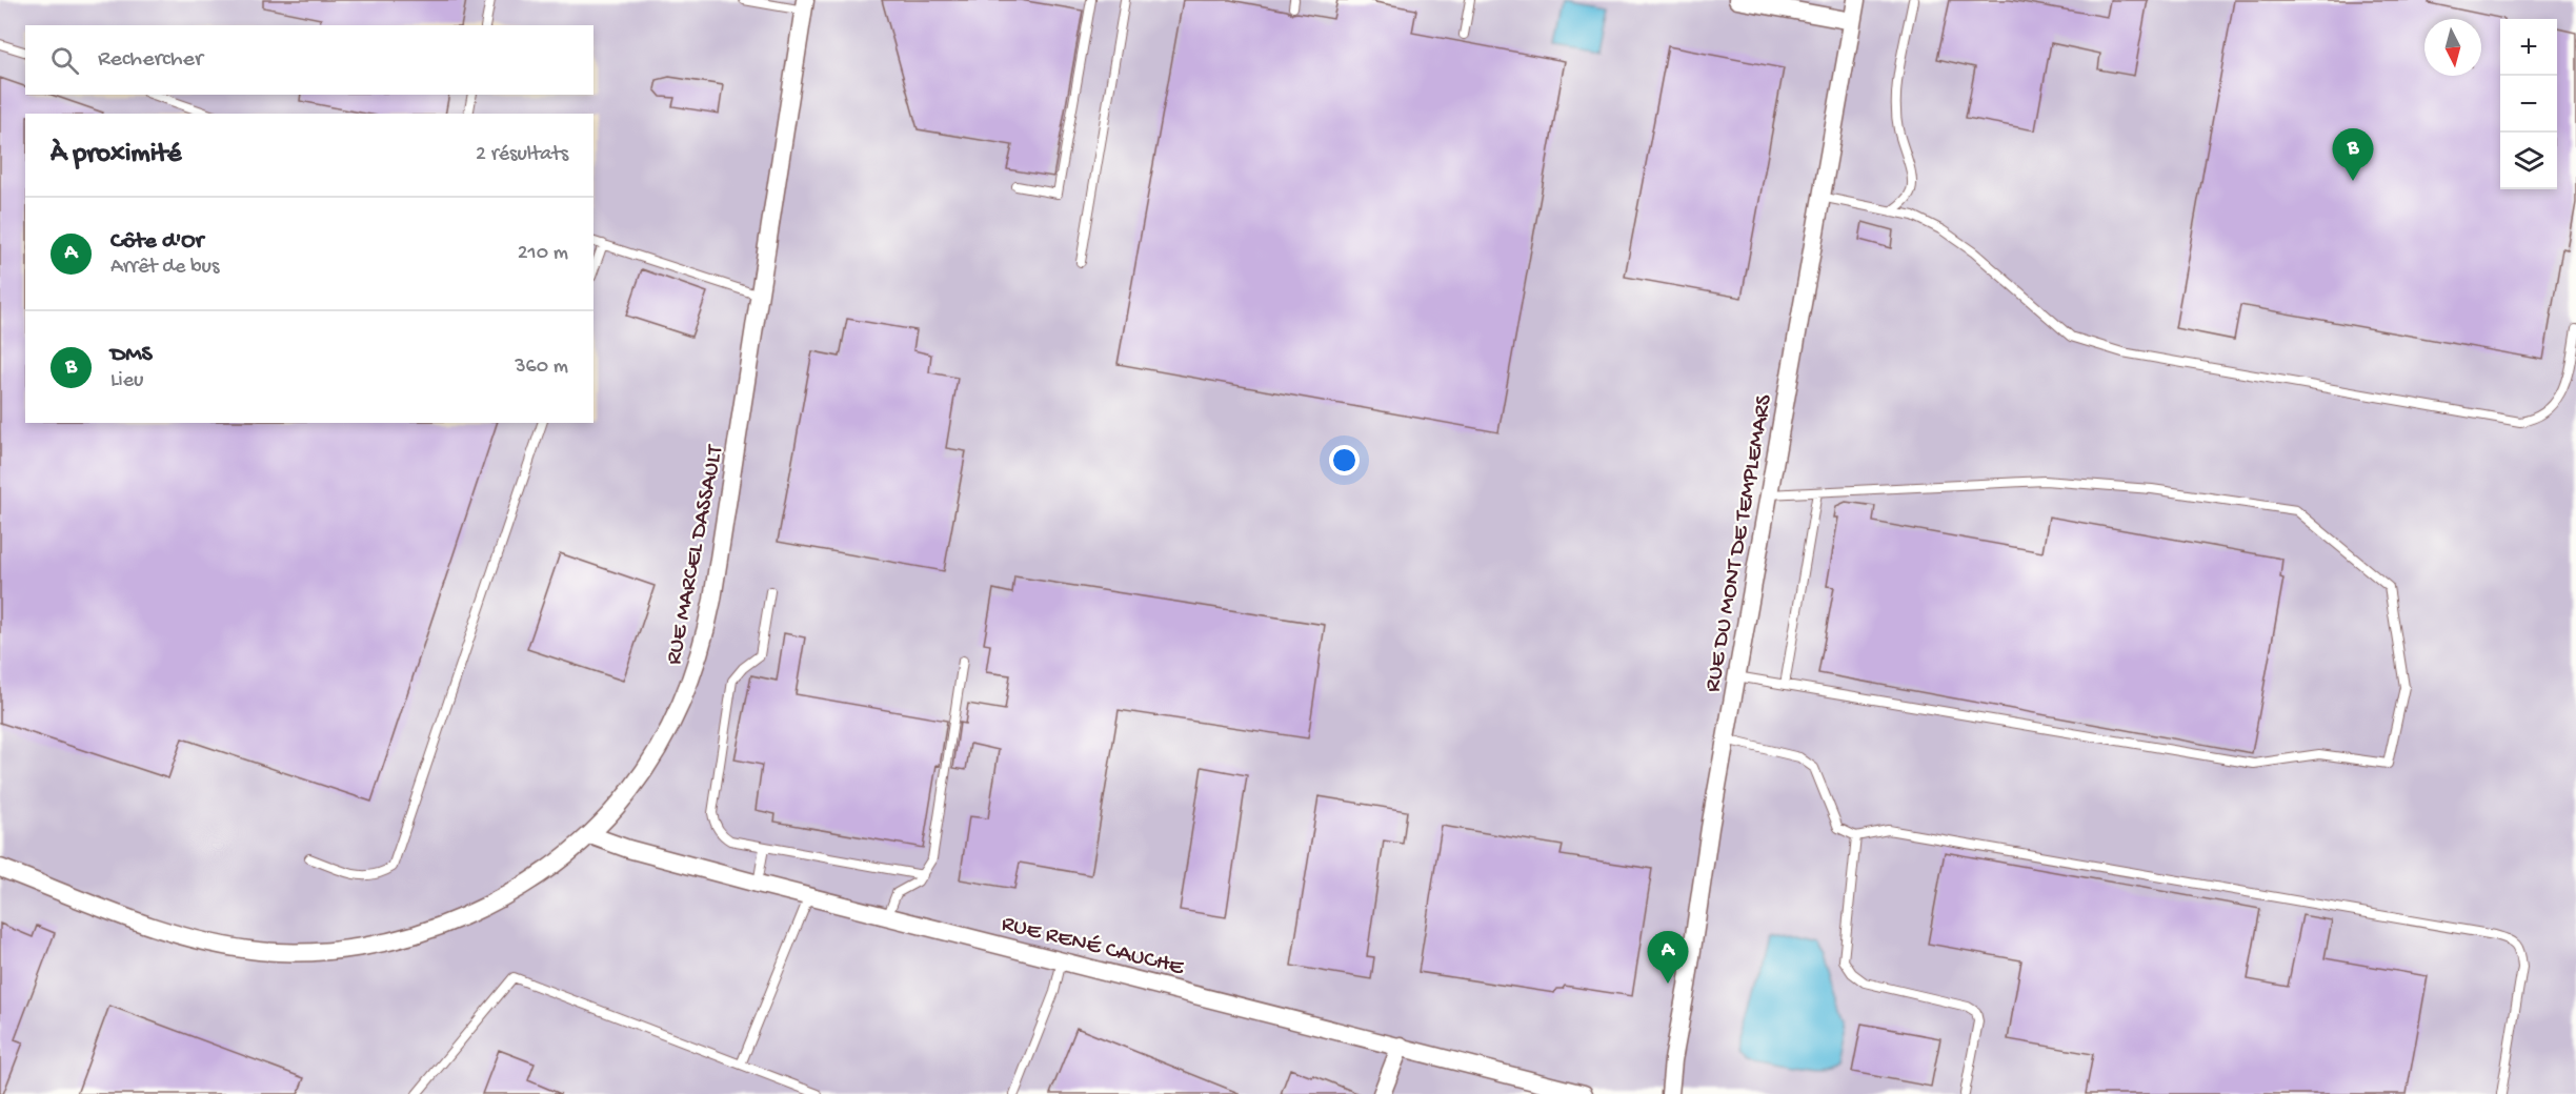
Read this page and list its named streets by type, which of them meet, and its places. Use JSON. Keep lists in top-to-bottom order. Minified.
{"streets":{"street":["RUE DU MONT DE TEMPLEMARS","RUE MARCEL DASSAULT","RUE RENÉ CAUCHE"]},"crossings":[["RUE MARCEL DASSAULT","RUE RENÉ CAUCHE"]],"north":"bottom","page":{"map_buttons":["+","−"],"search":"Rechercher","heading":["À proximité","2 résultats"],"pins":["B","A"],"list":[{"mark":"A","name":"Côte d'Or","note":"Arrêt de bus","value":"210 m"},{"mark":"B","name":"DMS","note":"Lieu","value":"360 m"}]}}
